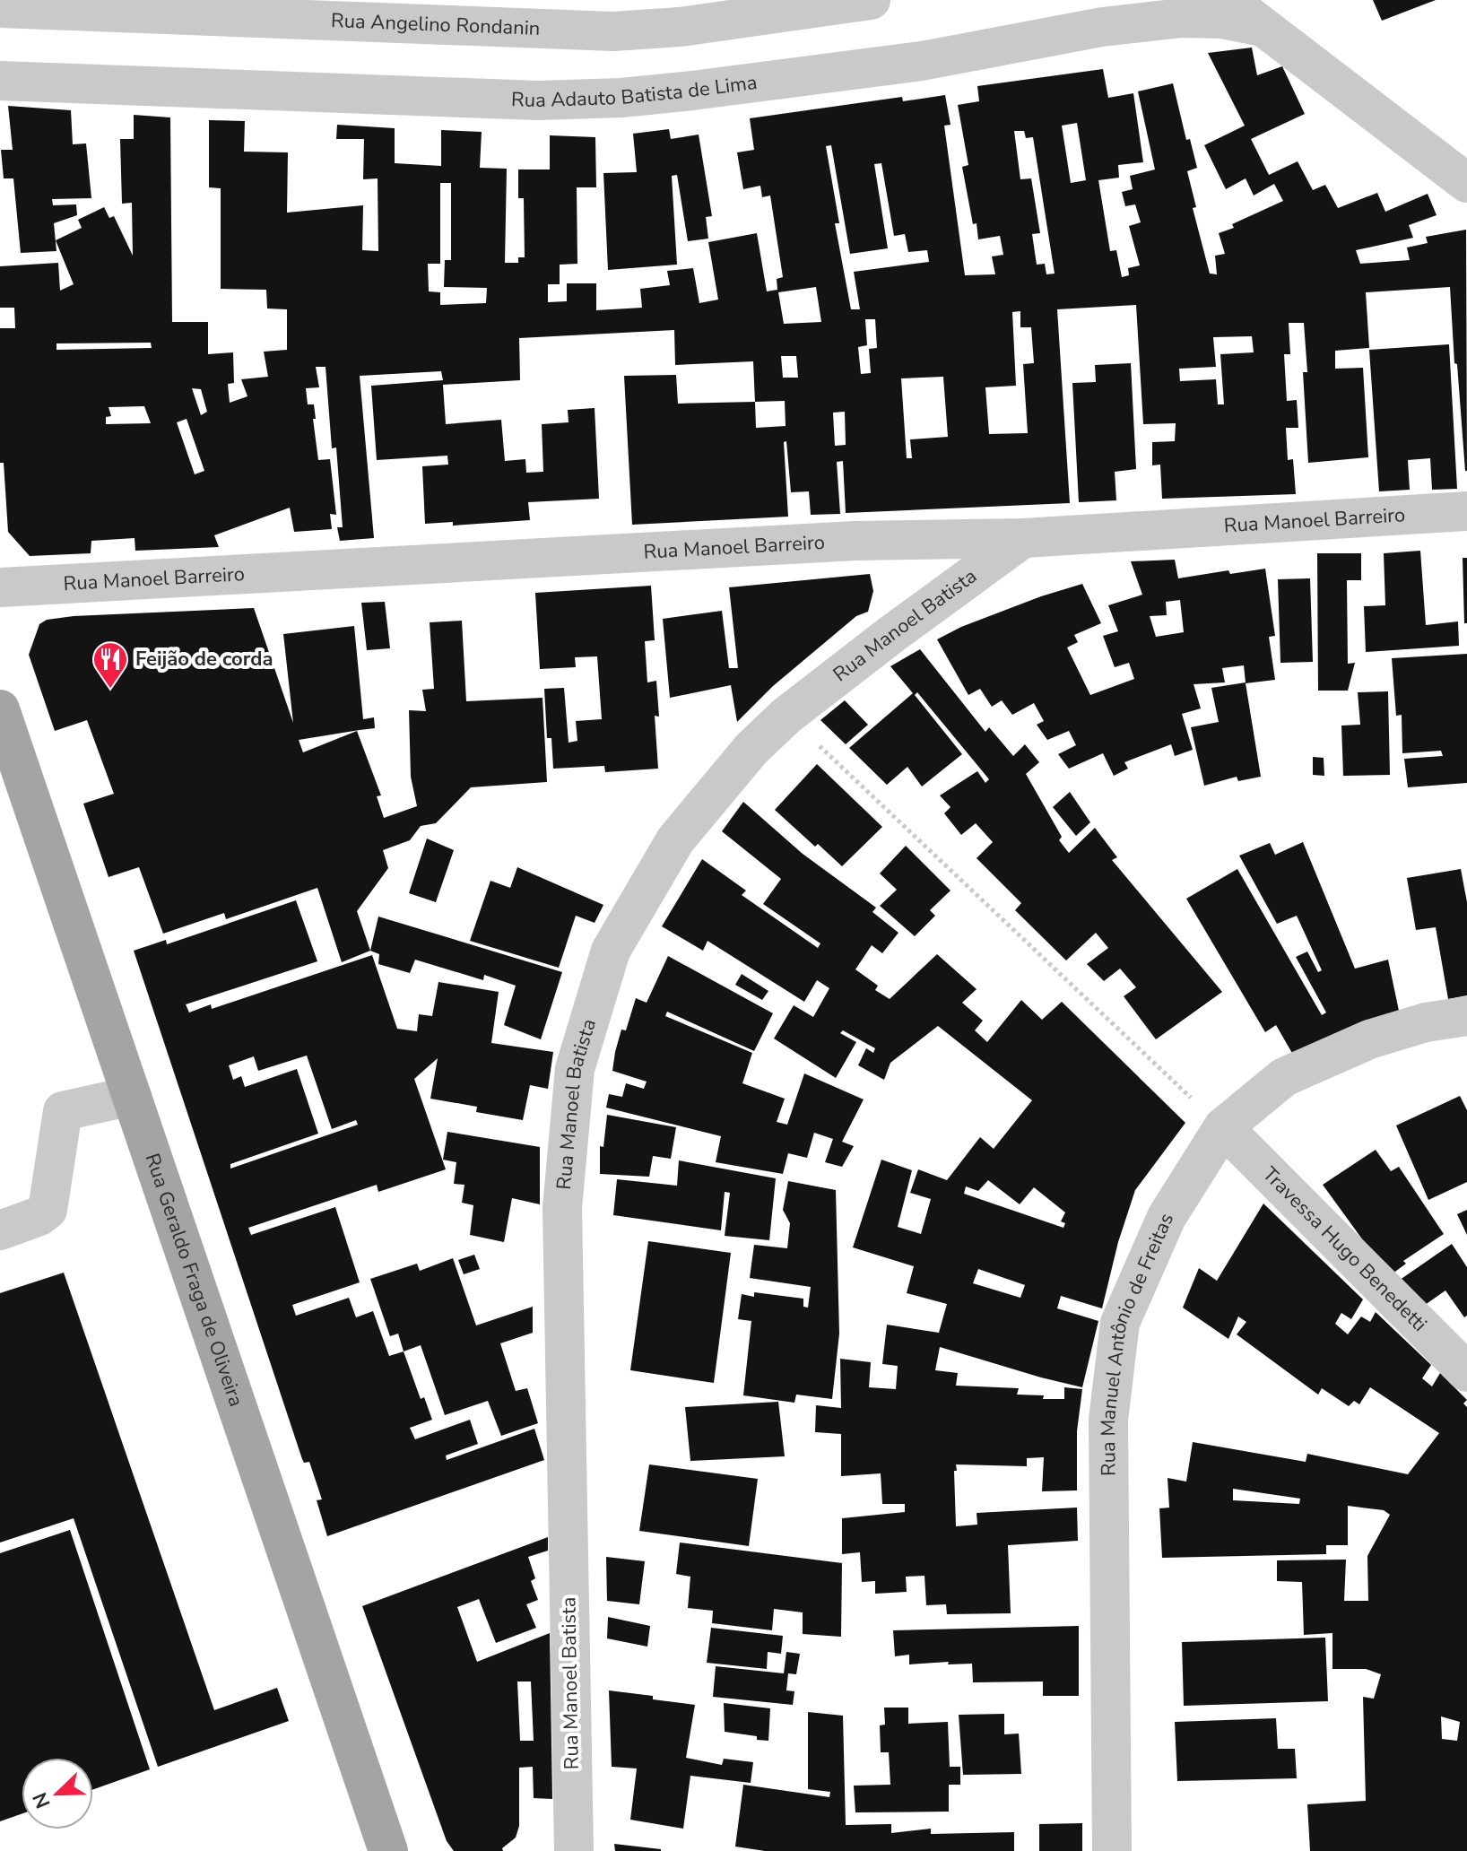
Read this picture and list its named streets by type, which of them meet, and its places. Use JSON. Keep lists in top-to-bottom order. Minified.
{"streets":{"main road":["Rua Geraldo Fraga de Oliveira"],"street":["Rua Angelino Rondanin","Rua Adauto Batista de Lima","Rua Manoel Barreiro","Rua Manoel Batista","Travessa Hugo Benedetti","Rua Manuel Antônio de Freitas"]},"crossings":[["Rua Manoel Barreiro","Rua Manoel Batista"],["Travessa Hugo Benedetti","Rua Manuel Antônio de Freitas"]],"places":{"restaurant":["Feijão de corda"]},"north":"bottom left"}
